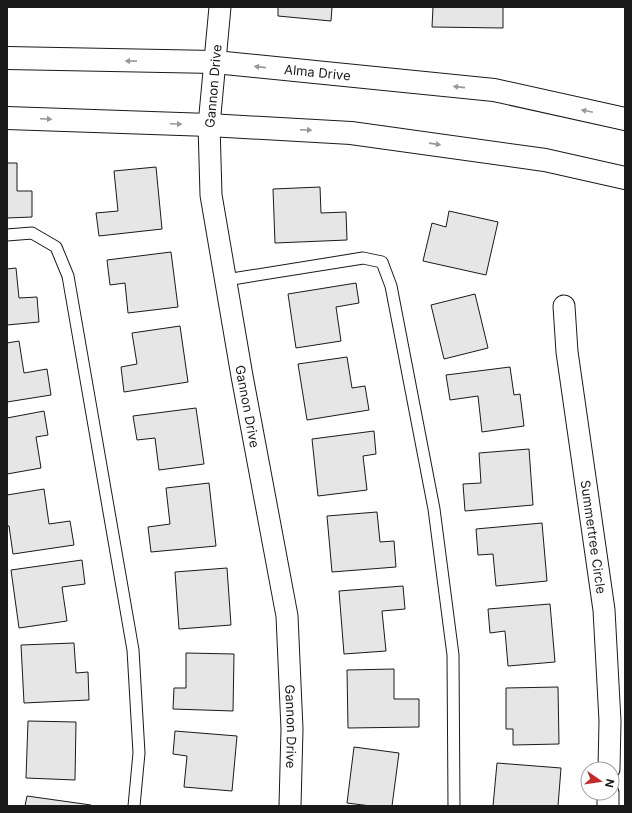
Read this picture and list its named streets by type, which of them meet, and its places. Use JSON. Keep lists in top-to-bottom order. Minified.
{"streets":{"main road":["Alma Drive"],"street":["Gannon Drive","Summertree Circle"]},"crossings":[["Alma Drive","Gannon Drive"]],"north":"right"}
